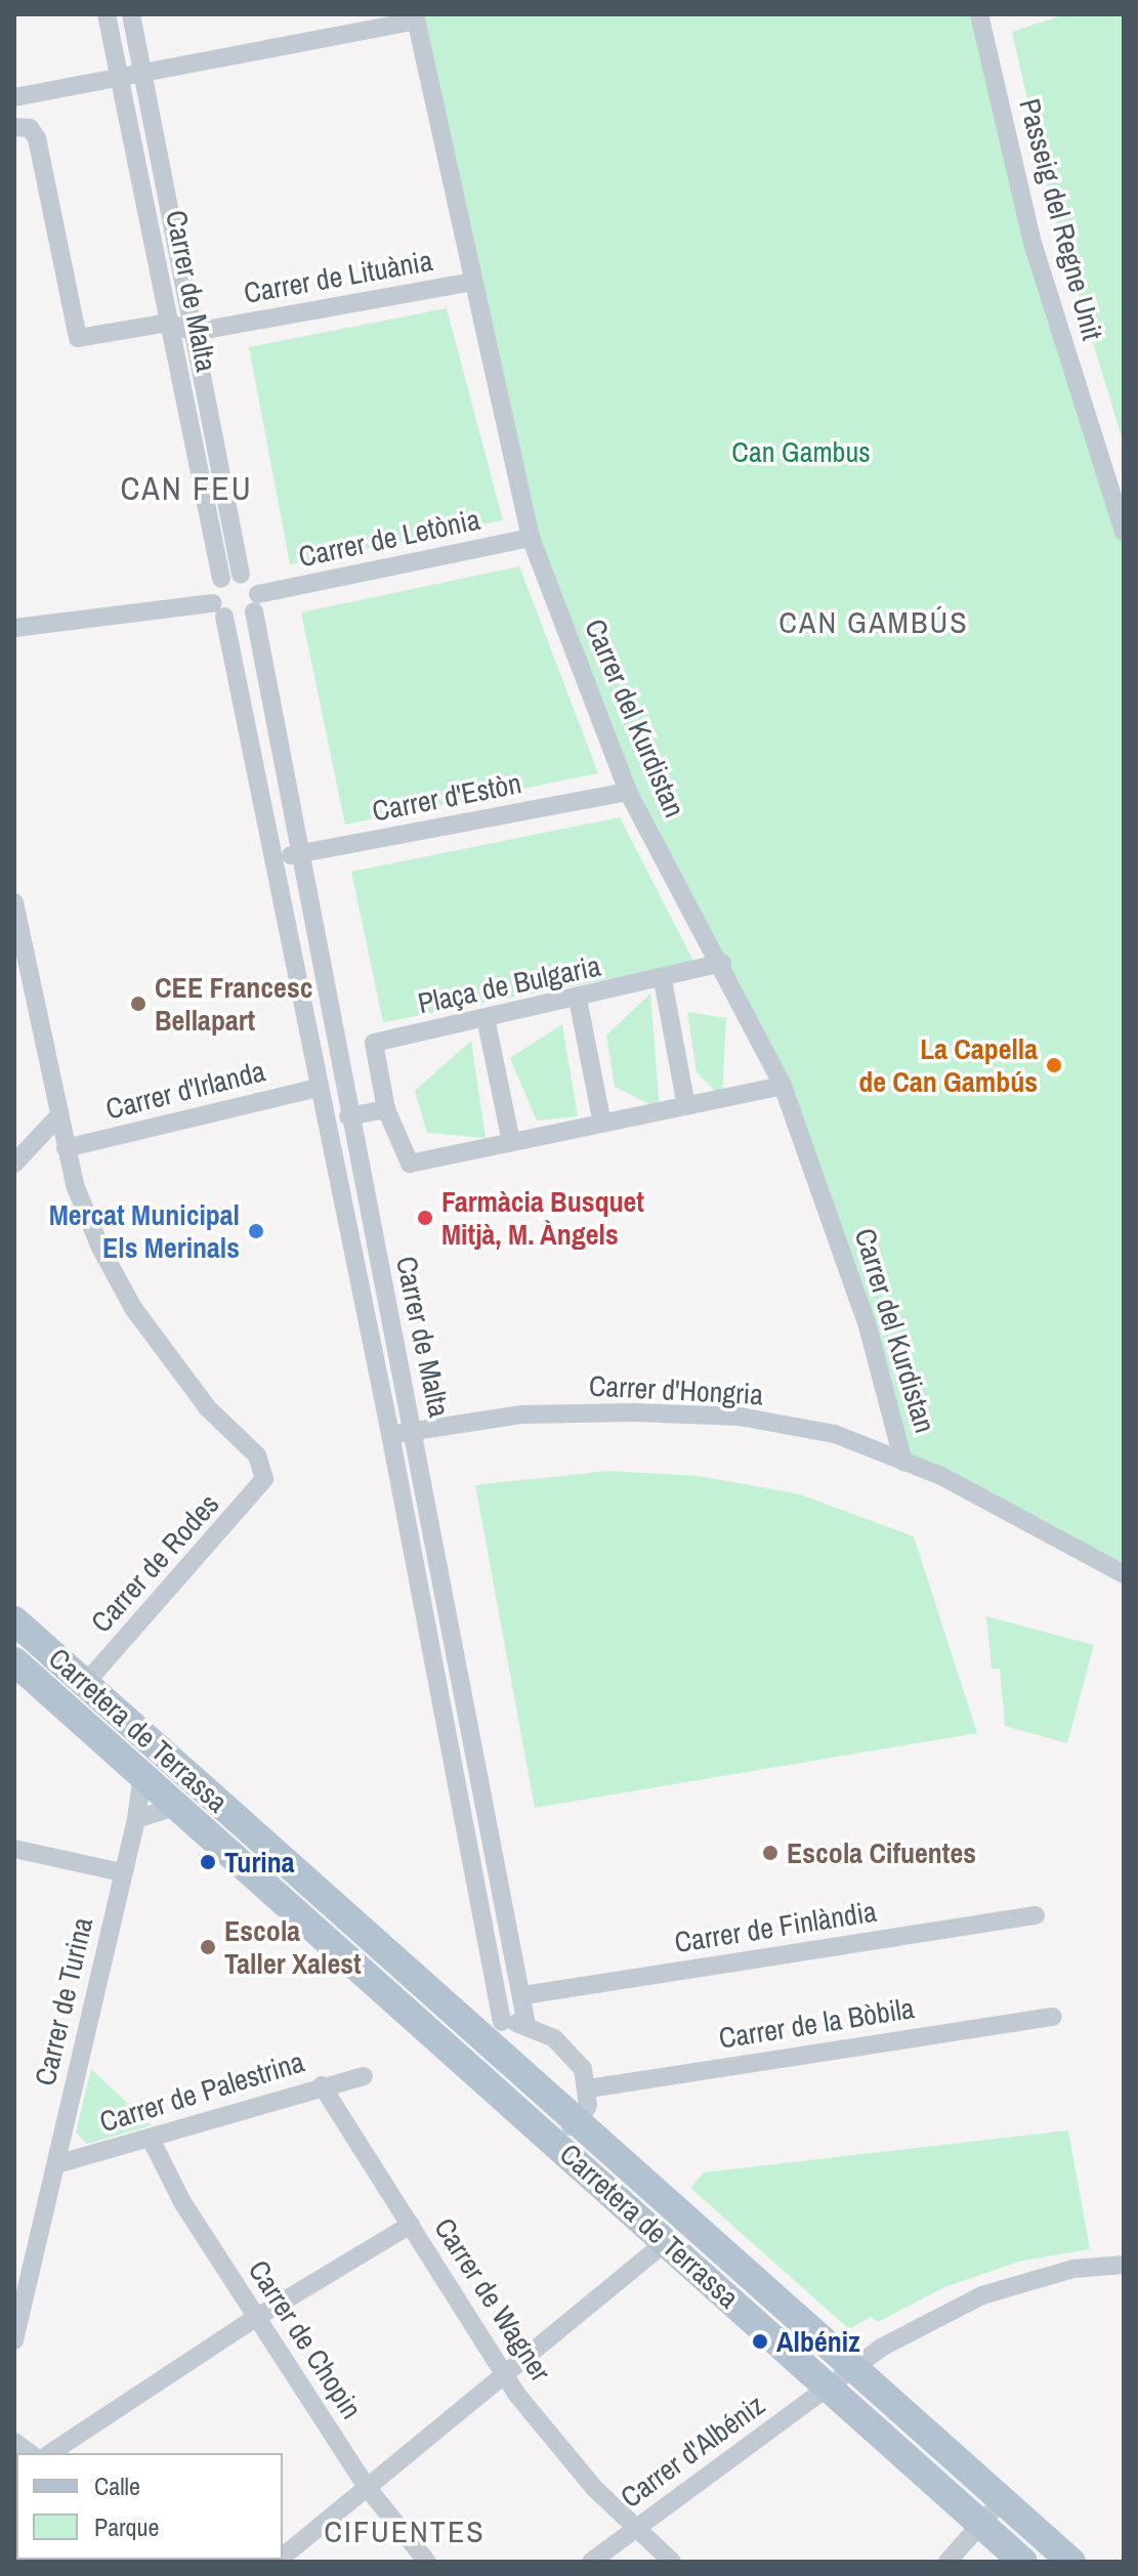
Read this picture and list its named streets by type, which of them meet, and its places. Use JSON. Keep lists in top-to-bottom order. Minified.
{"streets":{"main road":["Carretera de Terrassa"],"street":["Passeig del Regne Unit","Carrer de Lituània","Carrer de Malta","Carrer de Letònia","Carrer del Kurdistan","Carrer d'Estòn","Plaça de Bulgaria","Carrer d'Irlanda","Carrer d'Hongria","Carrer de Rodes","Carrer de Finlàndia","Carrer de Turina","Carrer de la Bòbila","Carrer de Palestrina","Carrer de Wagner","Carrer de Chopin","Carrer d'Albéniz"]},"crossings":[["Carrer de Lituània","Carrer de Malta"],["Carrer de Lituània","Carrer del Kurdistan"],["Carrer de Malta","Carrer de Letònia"],["Carrer de Malta","Carrer d'Estòn"],["Carrer de Malta","Carrer d'Irlanda"],["Carrer de Malta","Carrer d'Hongria"],["Carrer de Malta","Carretera de Terrassa"],["Carrer de Malta","Carrer de Finlàndia"],["Carrer de Letònia","Carrer del Kurdistan"],["Carrer del Kurdistan","Carrer d'Estòn"],["Carrer del Kurdistan","Plaça de Bulgaria"],["Carrer del Kurdistan","Carrer d'Hongria"],["Carrer d'Irlanda","Carrer de Rodes"],["Carrer de Rodes","Carretera de Terrassa"],["Carretera de Terrassa","Carrer de Turina"],["Carretera de Terrassa","Carrer de la Bòbila"],["Carretera de Terrassa","Carrer d'Albéniz"],["Carrer de Turina","Carrer de Palestrina"],["Carrer de Palestrina","Carrer de Wagner"],["Carrer de Palestrina","Carrer de Chopin"],["Carrer de Wagner","Carrer d'Albéniz"]],"districts":["CAN FEU","CAN GAMBÚS","CIFUENTES"],"parks":["Can Gambus"],"places":["CEE Francesc Bellapart","La Capella de Can Gambús","Farmàcia Busquet Mitjà, M. Àngels","Mercat Municipal Els Merinals","Escola Cifuentes","Turina","Escola Taller Xalest","Albéniz"],"legend":["Calle","Parque"]}
